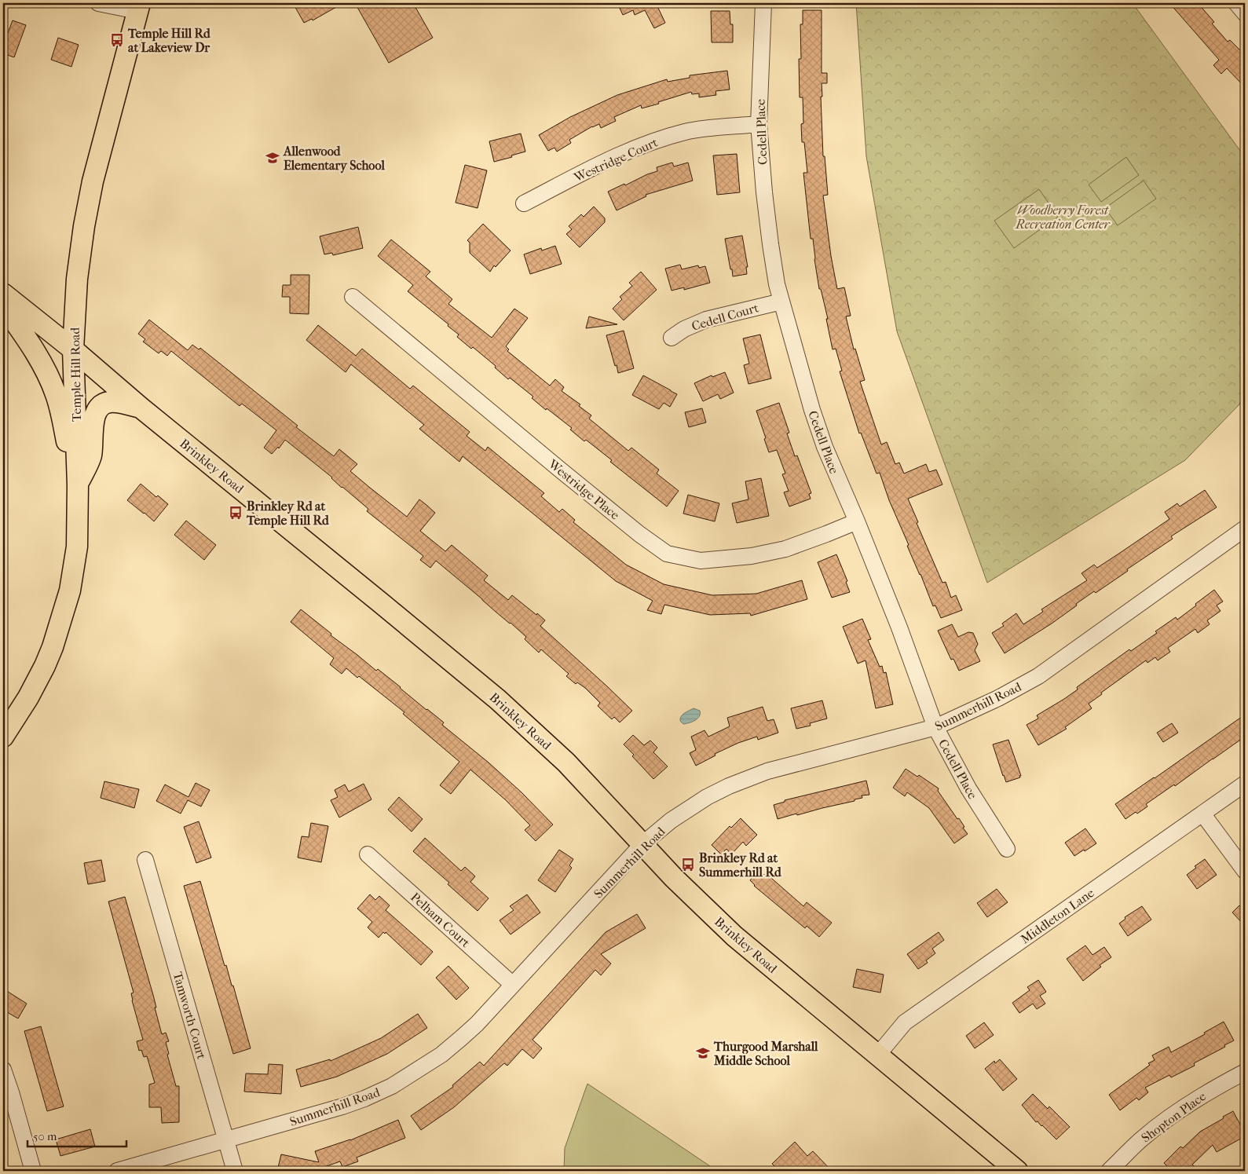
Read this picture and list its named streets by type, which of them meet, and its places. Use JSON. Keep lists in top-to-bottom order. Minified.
{"streets":{"main road":["Temple Hill Road","Brinkley Road"],"street":["Cedell Place","Westridge Court","Cedell Court","Westridge Place","Summerhill Road","Middleton Lane","Pelham Court","Tamworth Court","Shopton Place"]},"crossings":[["Cedell Place","Westridge Court"],["Cedell Place","Cedell Court"],["Cedell Place","Westridge Place"],["Cedell Place","Summerhill Road"],["Temple Hill Road","Brinkley Road"],["Brinkley Road","Summerhill Road"],["Brinkley Road","Middleton Lane"],["Summerhill Road","Pelham Court"],["Summerhill Road","Tamworth Court"]],"parks":["Woodberry Forest Recreation Center"],"places":{"bus stop":["Temple Hill Rd at Lakeview Dr","Brinkley Rd at Temple Hill Rd","Brinkley Rd at Summerhill Rd"],"school or university":["Allenwood Elementary School","Thurgood Marshall Middle School"]},"scale_bar":"50 m"}
